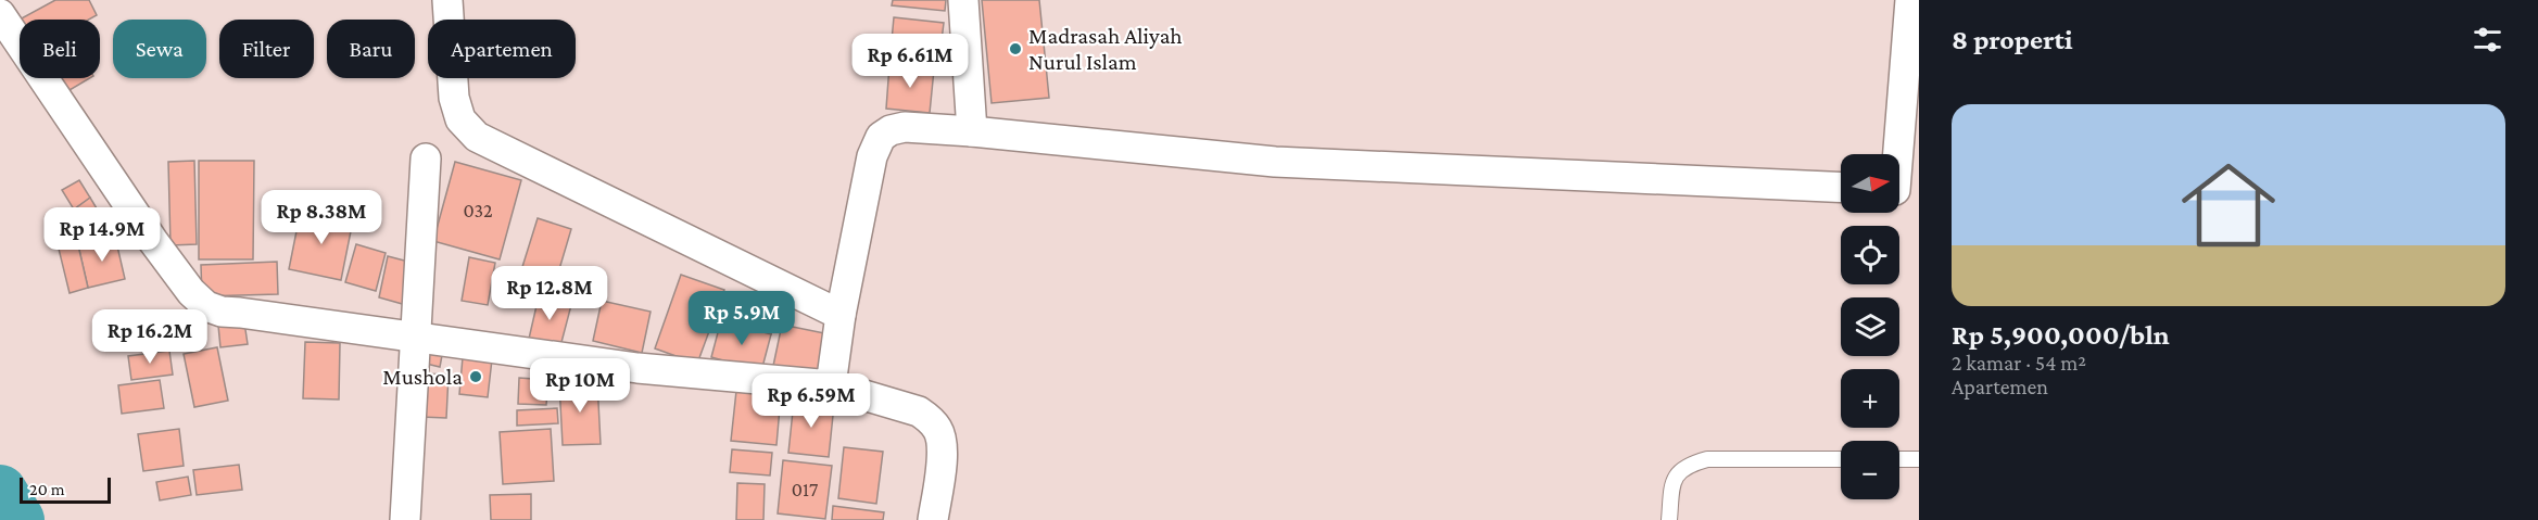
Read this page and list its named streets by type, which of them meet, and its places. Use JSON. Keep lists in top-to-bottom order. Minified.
{"places":["Madrasah Aliyah Nurul Islam","Mushola"],"house_numbers":["032","017"],"scale_bar":"20 m","north":"right","page":{"heading":"8 properti","chip":["Beli","Sewa","Filter","Baru","Apartemen"],"price":["Rp 6.61M","Rp 8.38M","Rp 14.9M","Rp 12.8M","Rp 5.9M","Rp 16.2M","Rp 10M","Rp 6.59M"],"list":[{"name":"Rp 5,900,000/bln","note":"2 kamar · 54 m² · Apartemen"}],"map_buttons":["+","−"],"scale":"20 m"}}
